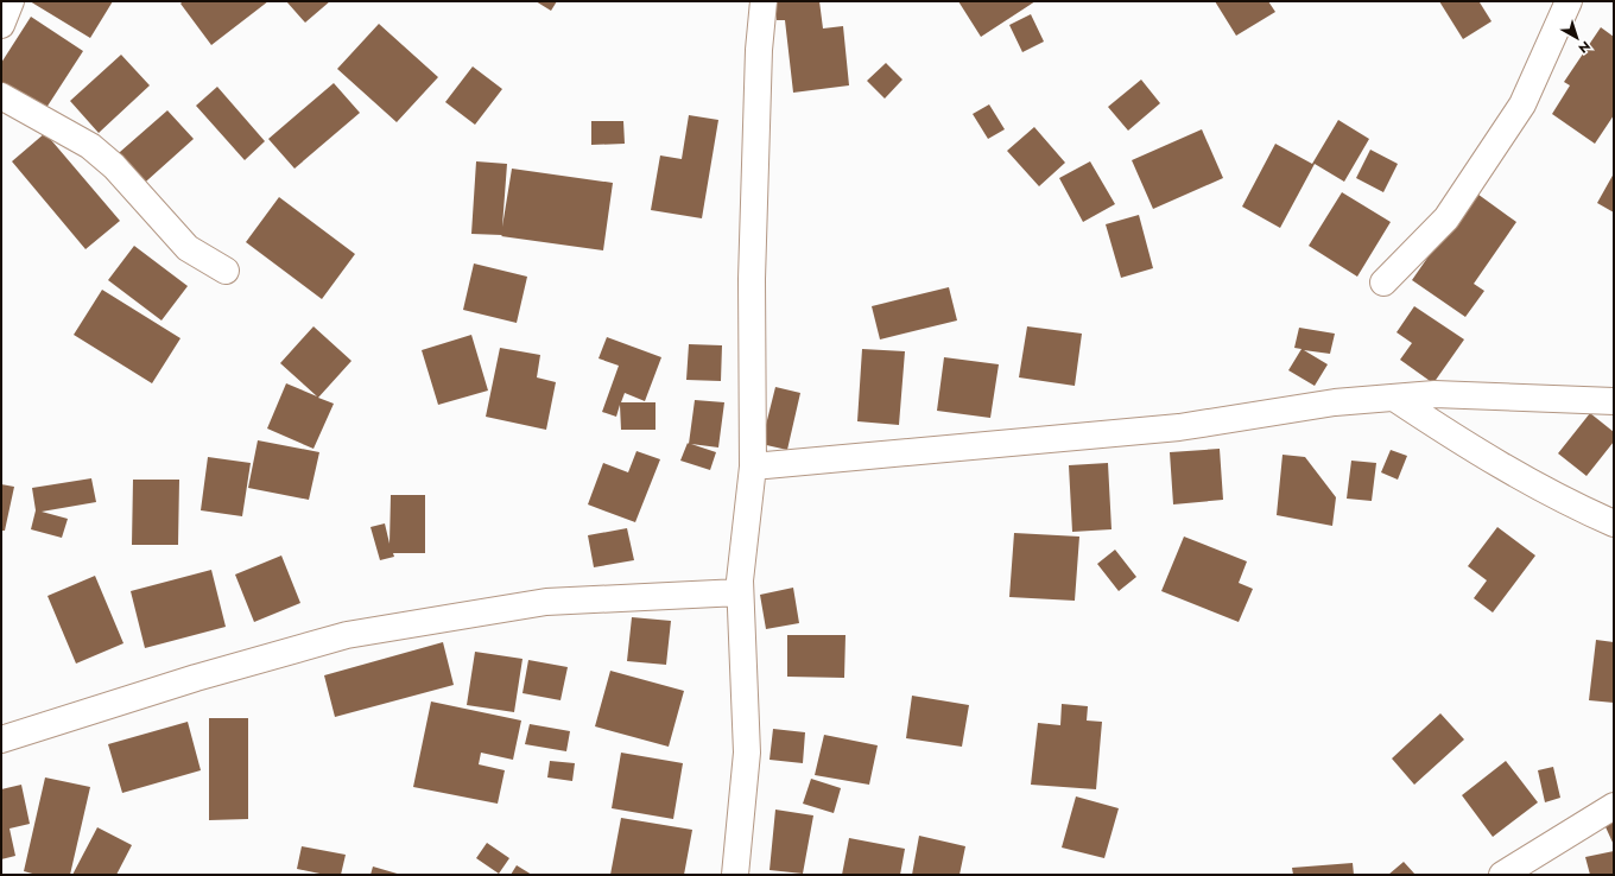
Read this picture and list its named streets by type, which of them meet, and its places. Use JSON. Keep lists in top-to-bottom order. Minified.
{"north":"bottom right"}
